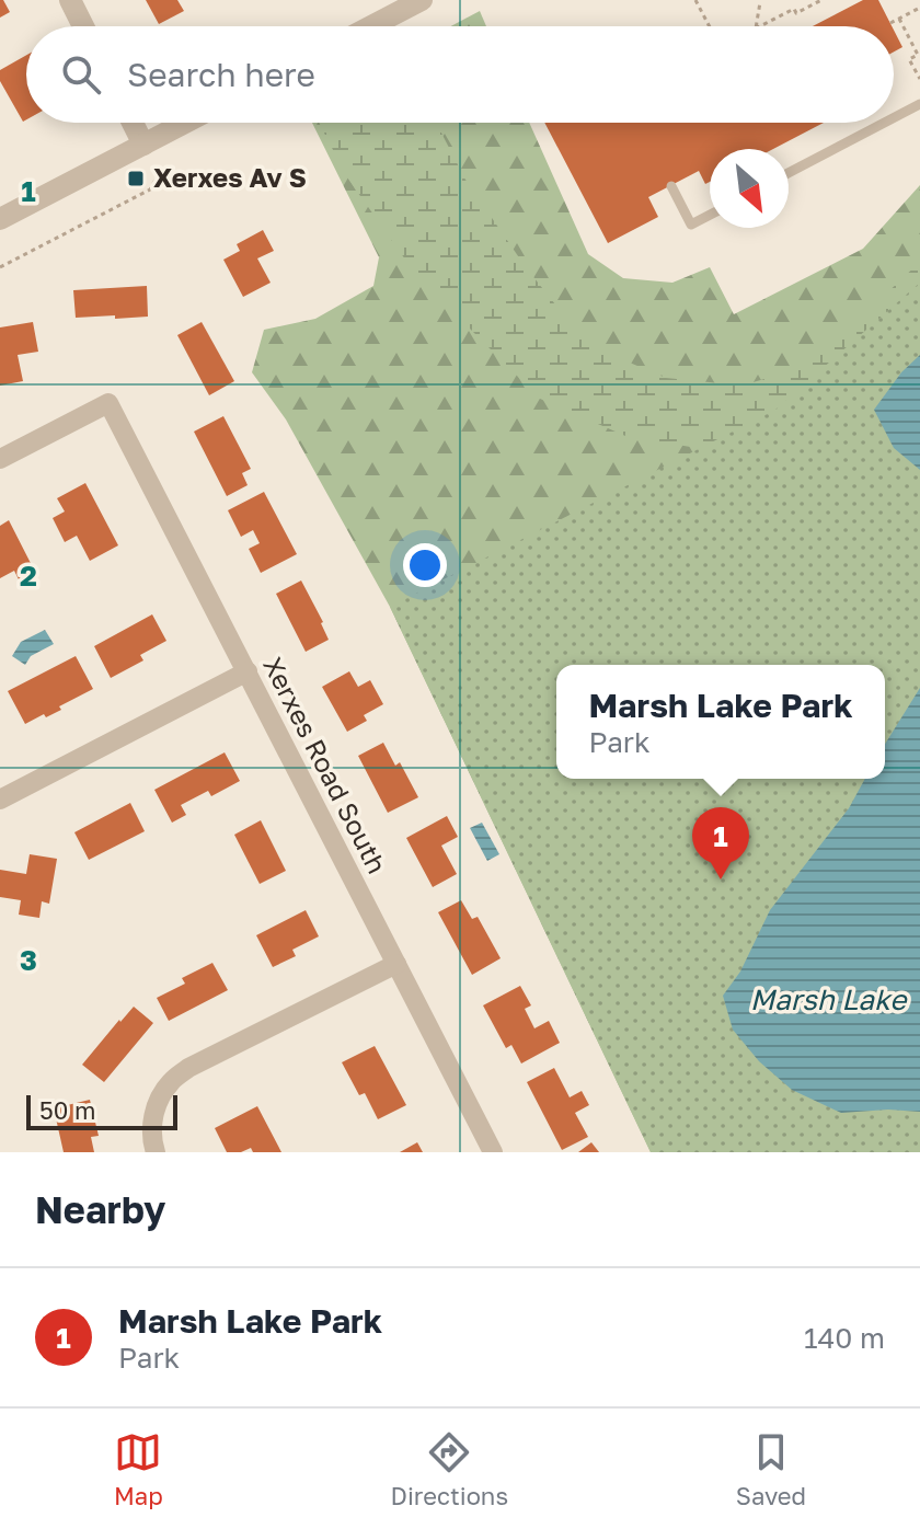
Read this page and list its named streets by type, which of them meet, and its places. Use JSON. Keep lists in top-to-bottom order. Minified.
{"streets":{"street":["Xerxes Road South"]},"water":["Marsh Lake"],"places":{"transit":["Xerxes Av S"]},"scale_bar":"50 m","north":"bottom right","page":{"search":"Search here","popup":["Marsh Lake Park","Park"],"pins":"1","scale":"50 m","heading":"Nearby","list":[{"mark":"1","name":"Marsh Lake Park","note":"Park","value":"140 m"}],"nav":["Map","Directions","Saved"]},"grid":{"rows":["1","2","3"]}}
